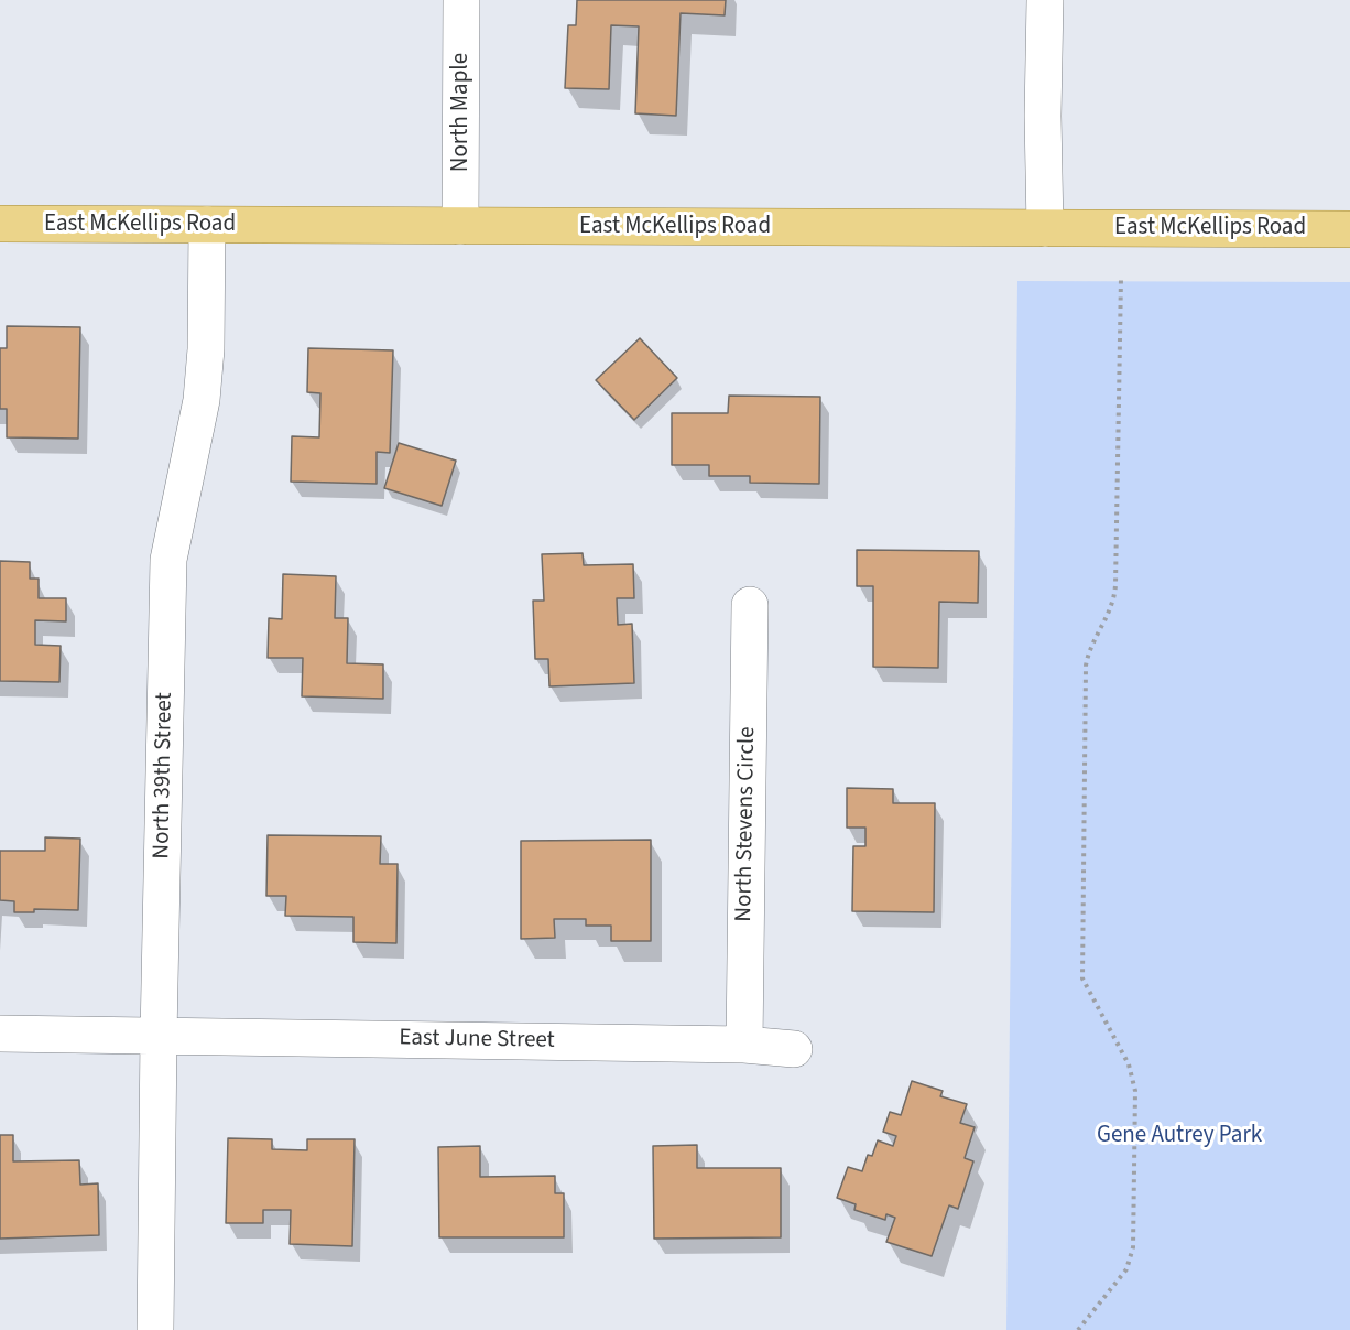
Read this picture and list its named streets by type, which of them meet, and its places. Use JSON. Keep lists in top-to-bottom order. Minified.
{"streets":{"main road":["East McKellips Road"],"street":["North Maple","North 39th Street","North Stevens Circle","East June Street"]},"crossings":[["North Maple","East McKellips Road"],["East McKellips Road","North 39th Street"],["North 39th Street","East June Street"],["North Stevens Circle","East June Street"]],"parks":["Gene Autrey Park"]}
